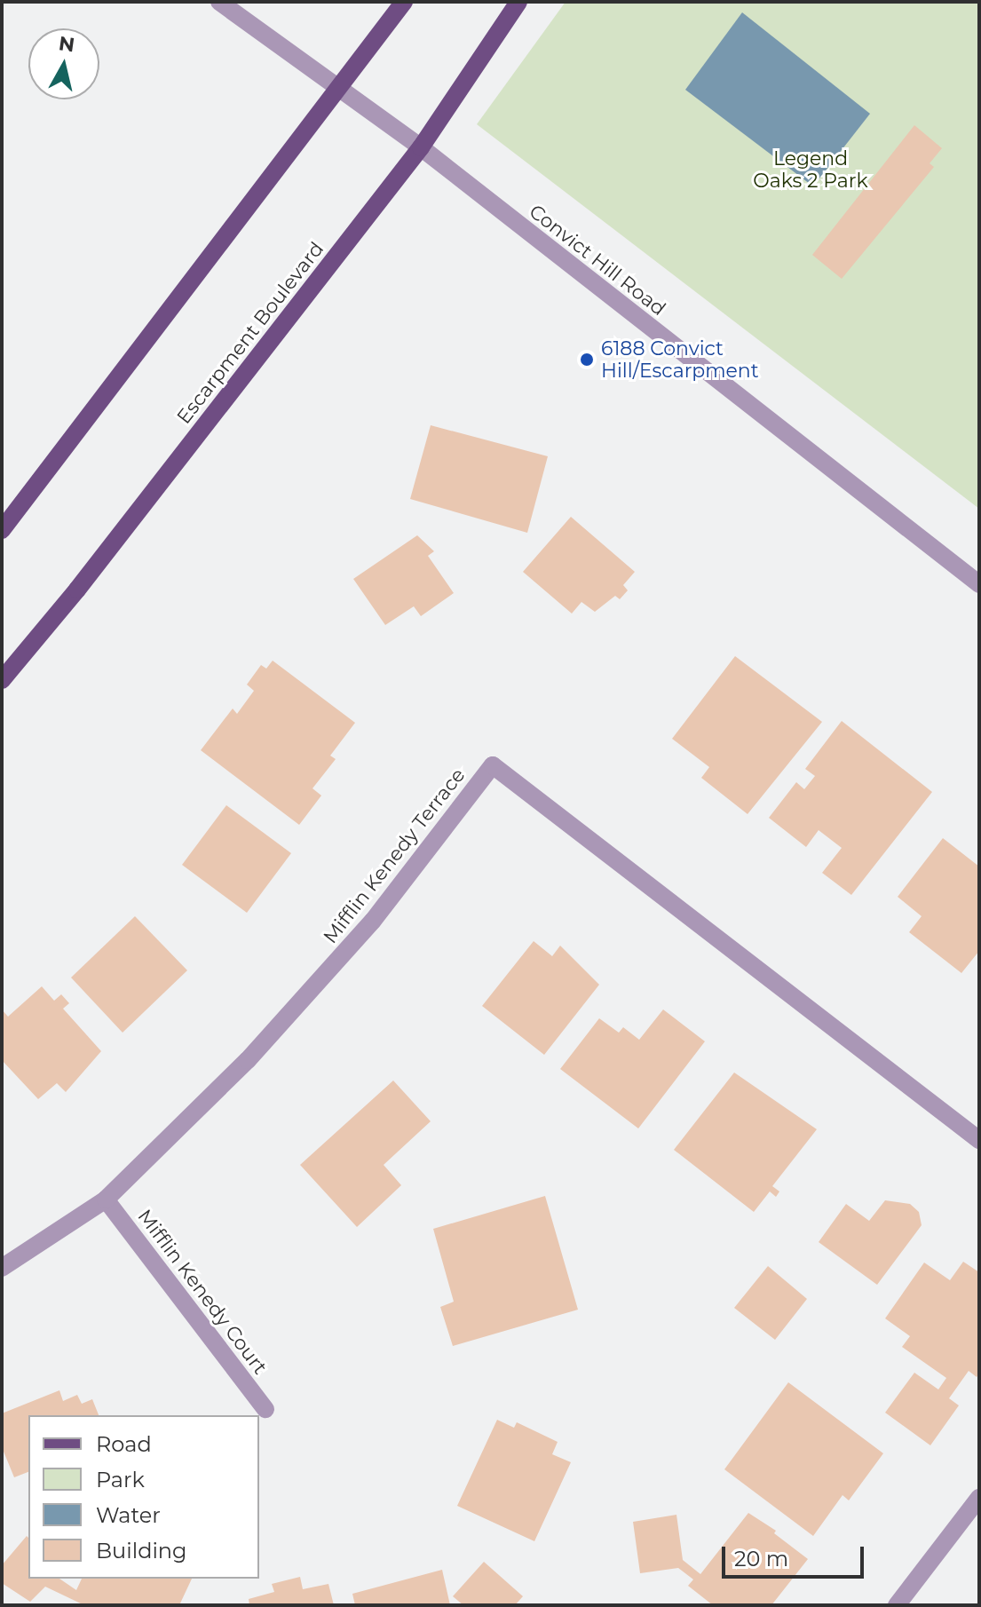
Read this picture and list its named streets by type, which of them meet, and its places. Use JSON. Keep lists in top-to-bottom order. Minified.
{"streets":{"main road":["Escarpment Boulevard"],"street":["Convict Hill Road","Mifflin Kenedy Terrace","Mifflin Kenedy Court"]},"crossings":[["Convict Hill Road","Escarpment Boulevard"],["Mifflin Kenedy Terrace","Mifflin Kenedy Court"]],"parks":["Legend Oaks 2 Park"],"places":["6188 Convict Hill/Escarpment"],"legend":["Road","Park","Water","Building"],"scale_bar":"20 m","north":"top"}
